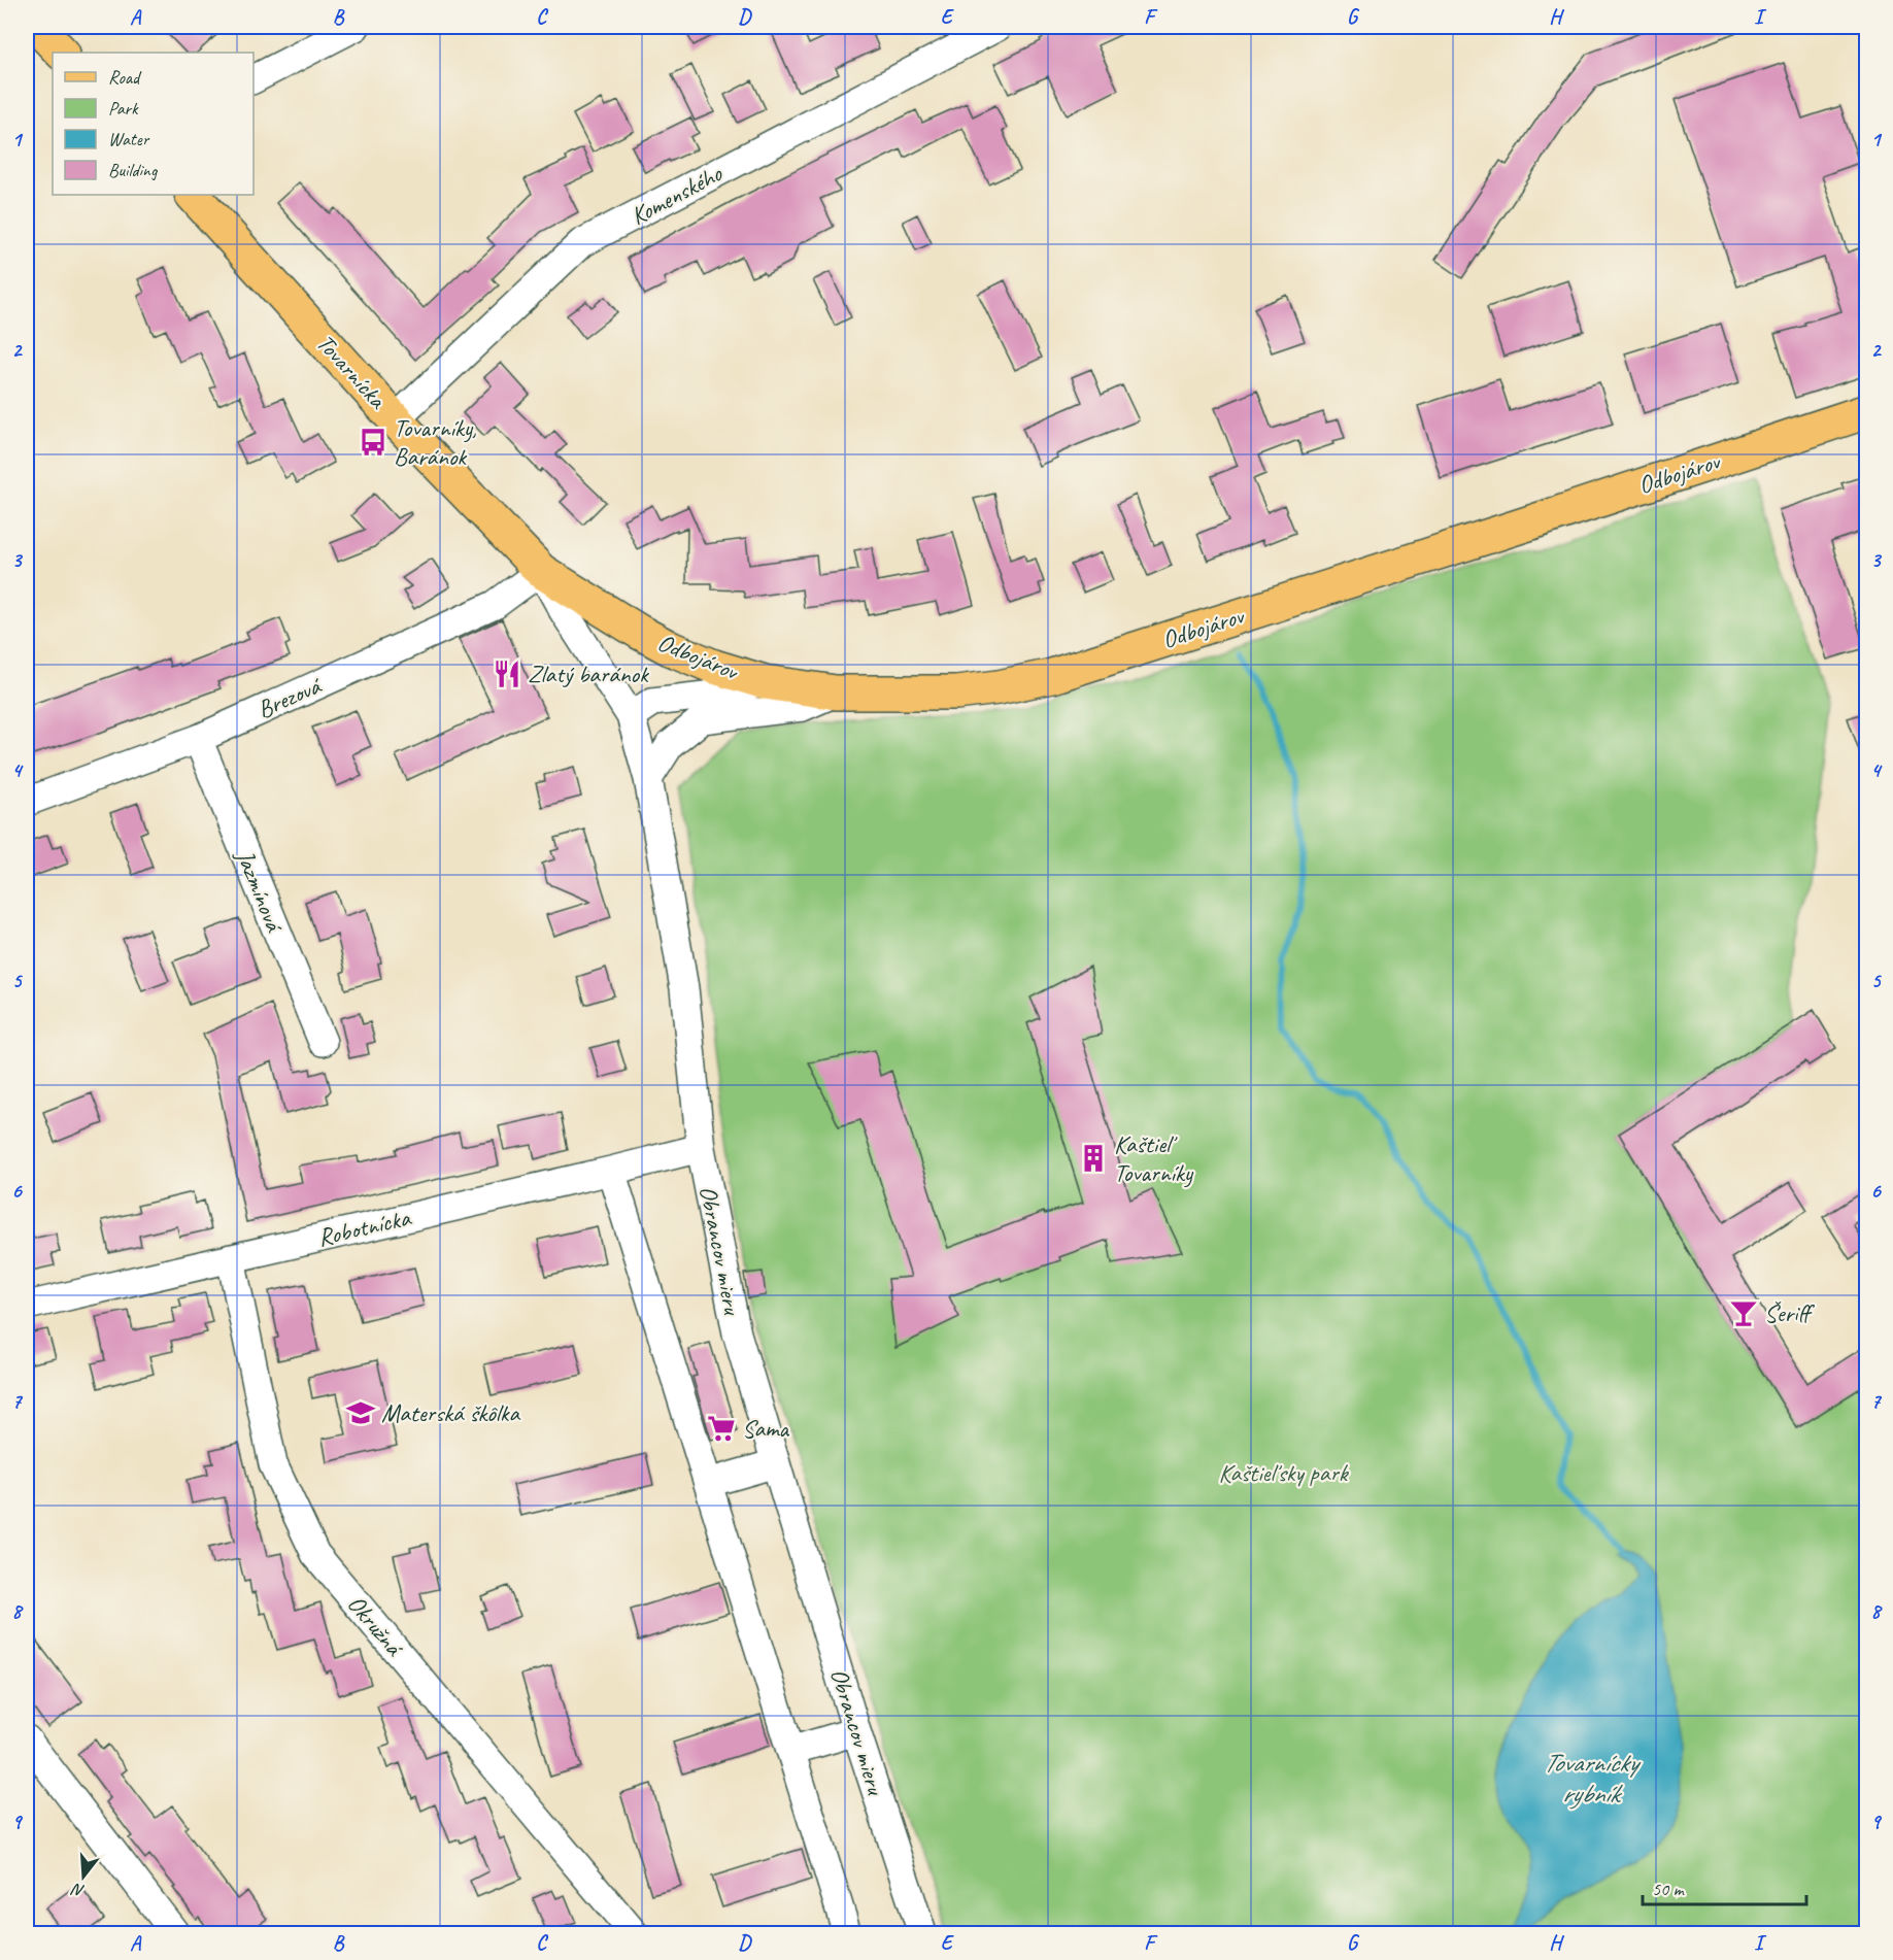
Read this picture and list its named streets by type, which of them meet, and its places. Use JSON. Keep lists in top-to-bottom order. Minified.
{"streets":{"main road":["Tovarnícka","Odbojárov"],"street":["Komenského","Brezová","Jazmínová","Robotnícka","Obrancov mieru","Okružná"]},"crossings":[["Komenského","Tovarnícka"],["Tovarnícka","Odbojárov"],["Tovarnícka","Brezová"],["Tovarnícka","Obrancov mieru"],["Odbojárov","Brezová"],["Odbojárov","Obrancov mieru"],["Brezová","Jazmínová"],["Brezová","Obrancov mieru"],["Robotnícka","Obrancov mieru"],["Robotnícka","Okružná"]],"water":["Tovarnícky rybník"],"parks":["Kaštieľsky park"],"places":{"bus stop":["Tovarníky, Baránok"],"restaurant":["Zlatý baránok"],"building":["Kaštieľ Tovarníky"],"bar":["Šeriff"],"school or university":["Materská škôlka"],"supermarket":["Sama"]},"legend":["Road","Park","Water","Building"],"scale_bar":"50 m","north":"bottom","grid":{"columns":["A","B","C","D","E","F","G","H","I"],"rows":["1","2","3","4","5","6","7","8","9"]}}
